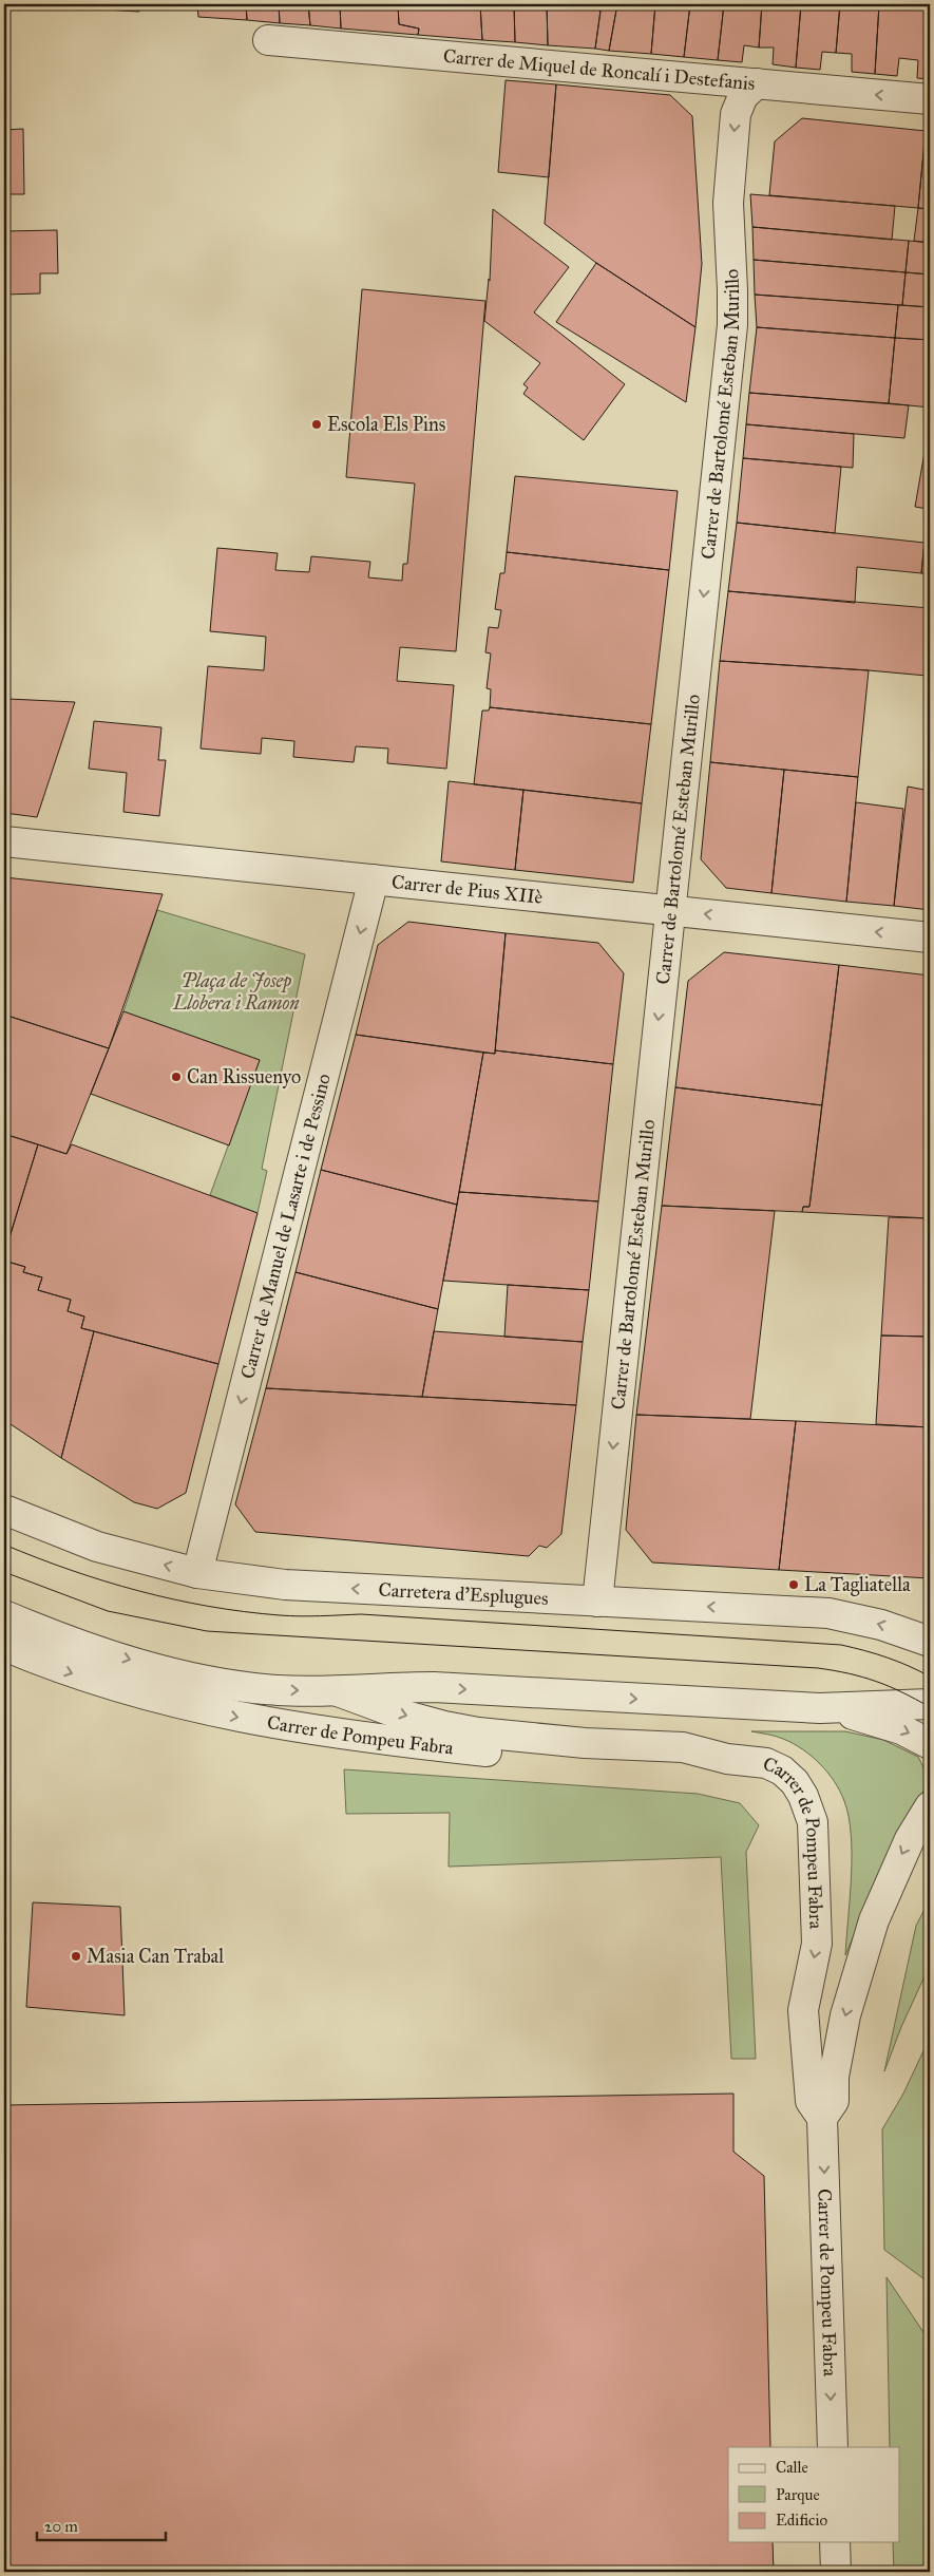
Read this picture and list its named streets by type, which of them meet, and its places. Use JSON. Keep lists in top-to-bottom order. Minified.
{"streets":{"street":["Carrer de Miquel de Roncalí i Destefanis","Carrer de Bartolomé Esteban Murillo","Carrer de Pius XIIè","Carrer de Manuel de Lasarte i de Pessino","Carretera d'Esplugues","Carrer de Pompeu Fabra"]},"crossings":[["Carrer de Miquel de Roncalí i Destefanis","Carrer de Bartolomé Esteban Murillo"],["Carrer de Bartolomé Esteban Murillo","Carrer de Pius XIIè"],["Carrer de Bartolomé Esteban Murillo","Carretera d'Esplugues"],["Carrer de Pius XIIè","Carrer de Manuel de Lasarte i de Pessino"],["Carrer de Manuel de Lasarte i de Pessino","Carretera d'Esplugues"]],"one_way":["Carrer de Bartolomé Esteban Murillo","Carrer de Manuel de Lasarte i de Pessino"],"parks":["Plaça de Josep Llobera i Ramon"],"places":["Escola Els Pins","Can Rissuenyo","La Tagliatella","Masia Can Trabal"],"legend":["Calle","Parque","Edificio"],"scale_bar":"20 m"}
